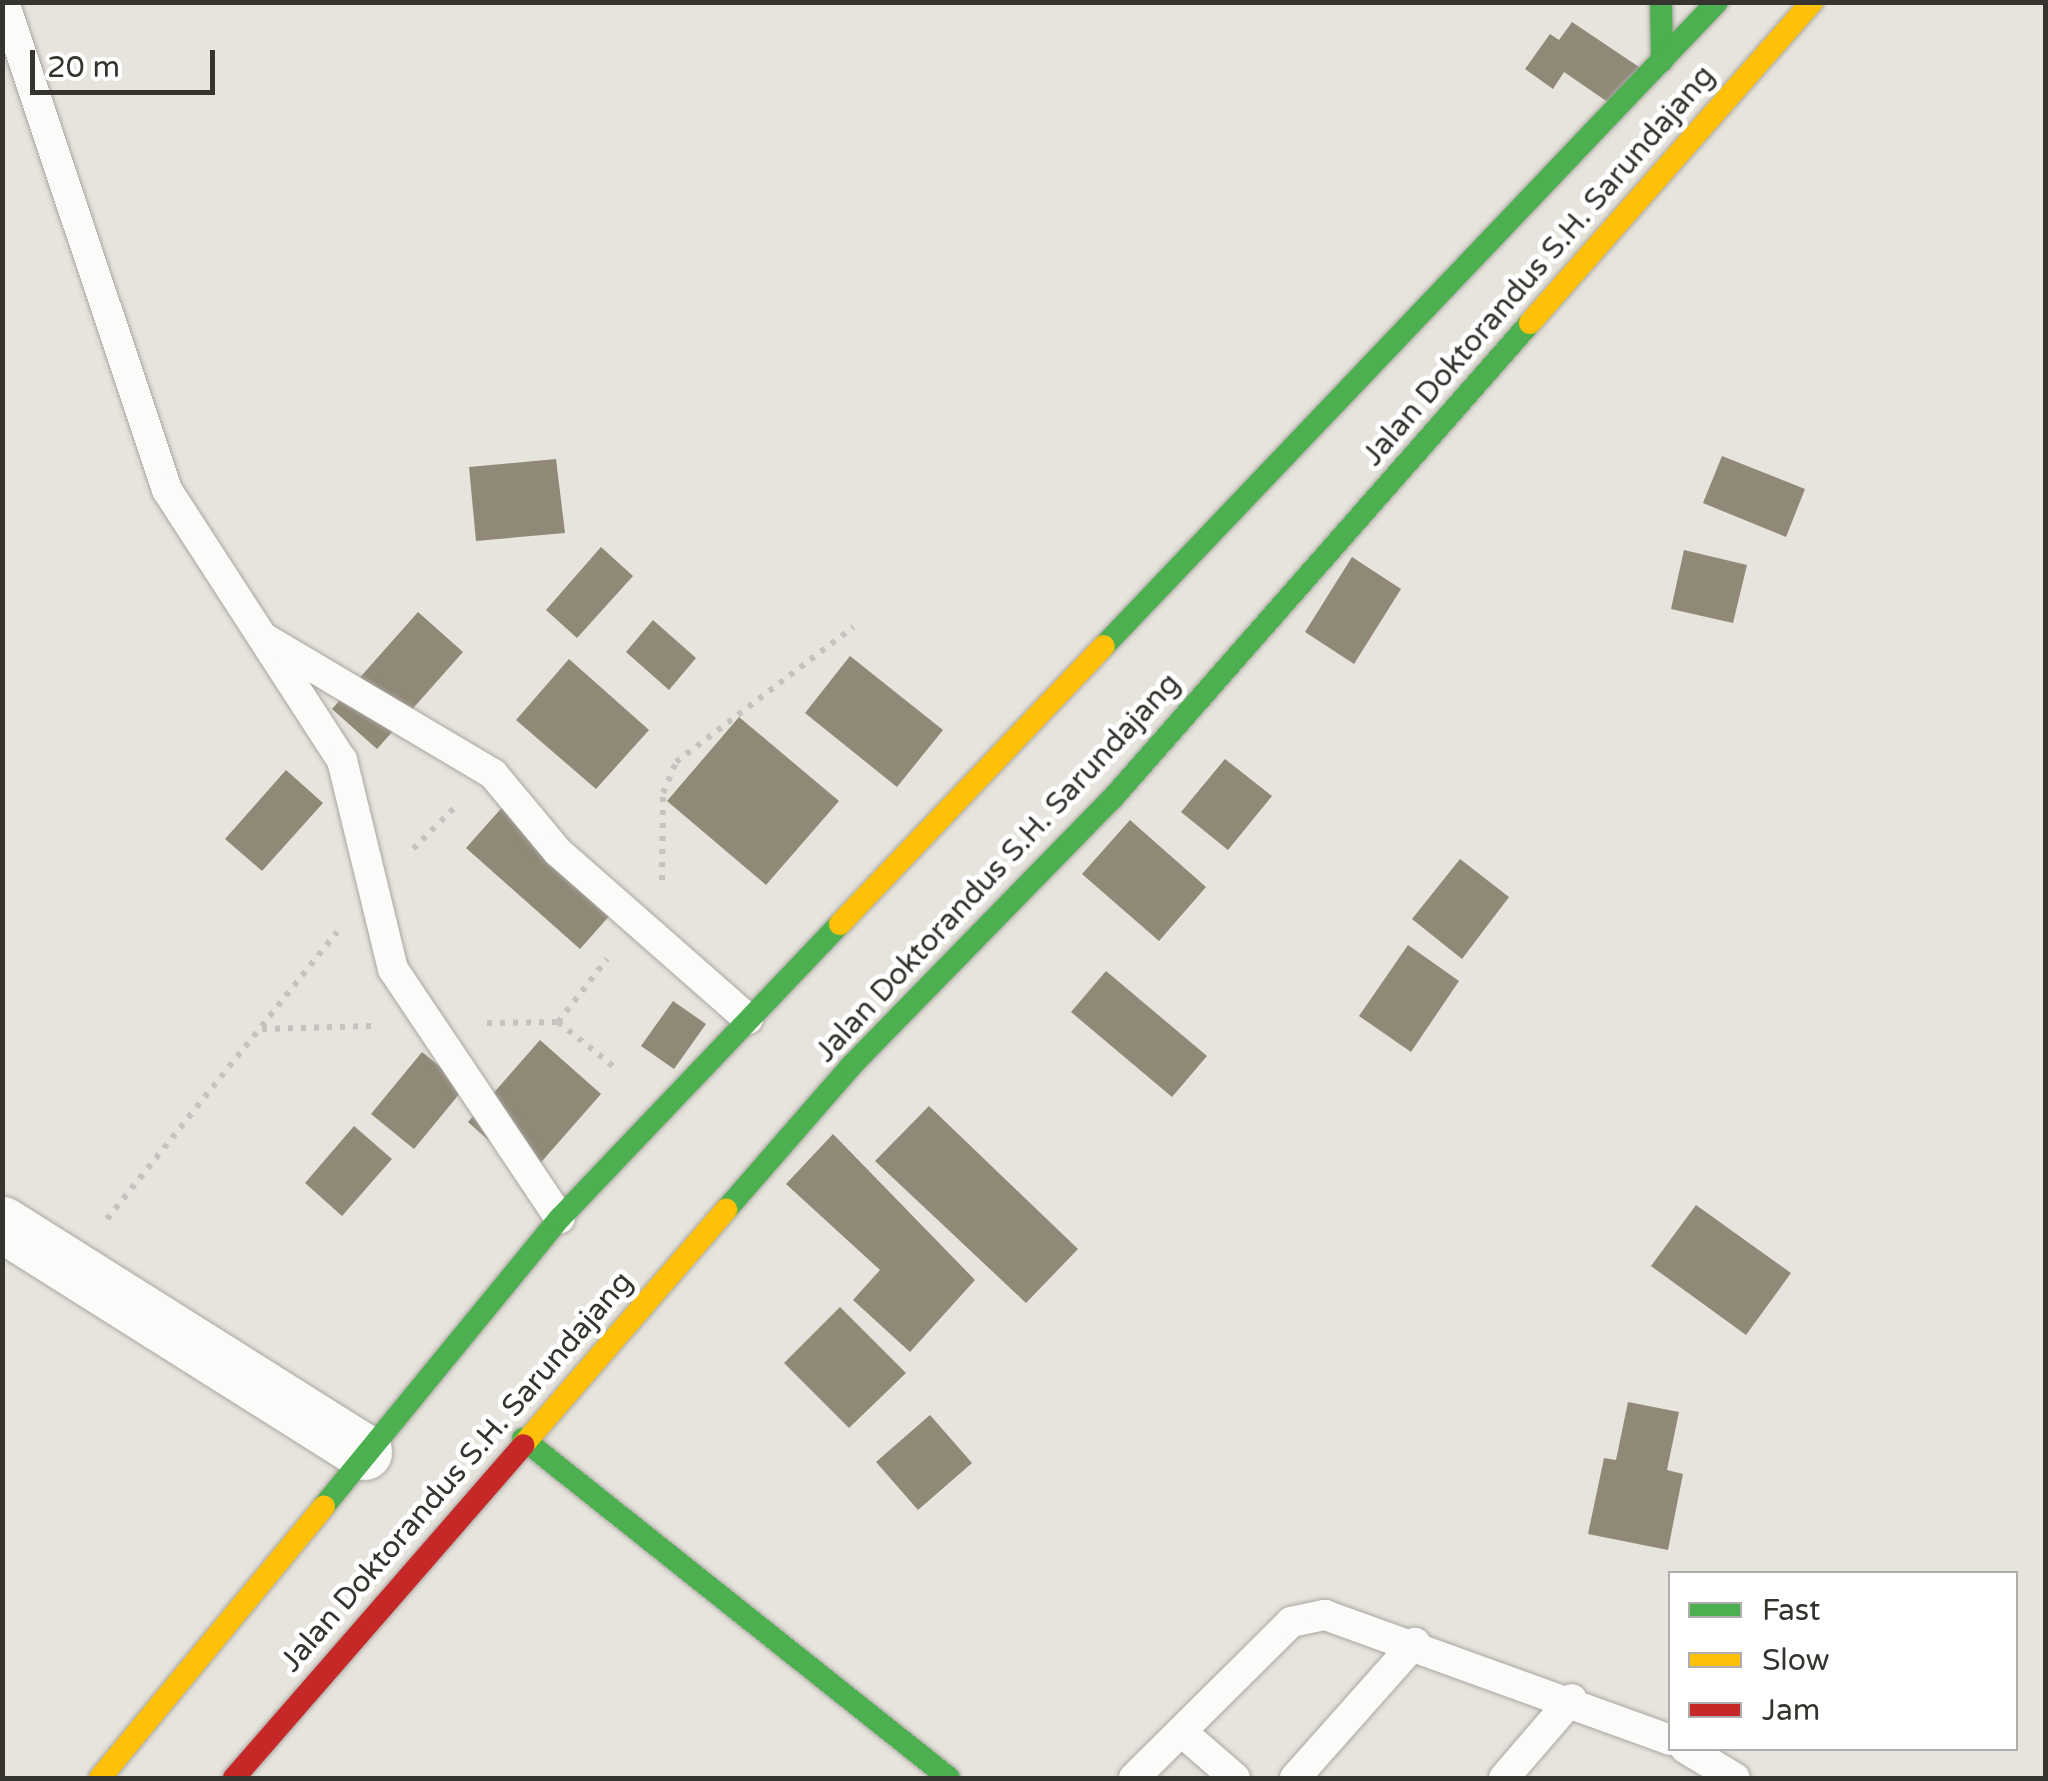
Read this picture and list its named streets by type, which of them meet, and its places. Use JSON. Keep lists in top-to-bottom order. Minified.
{"streets":{"main road":["Jalan Doktorandus S.H. Sarundajang"]},"legend":["Fast","Slow","Jam"],"scale_bar":"20 m"}
